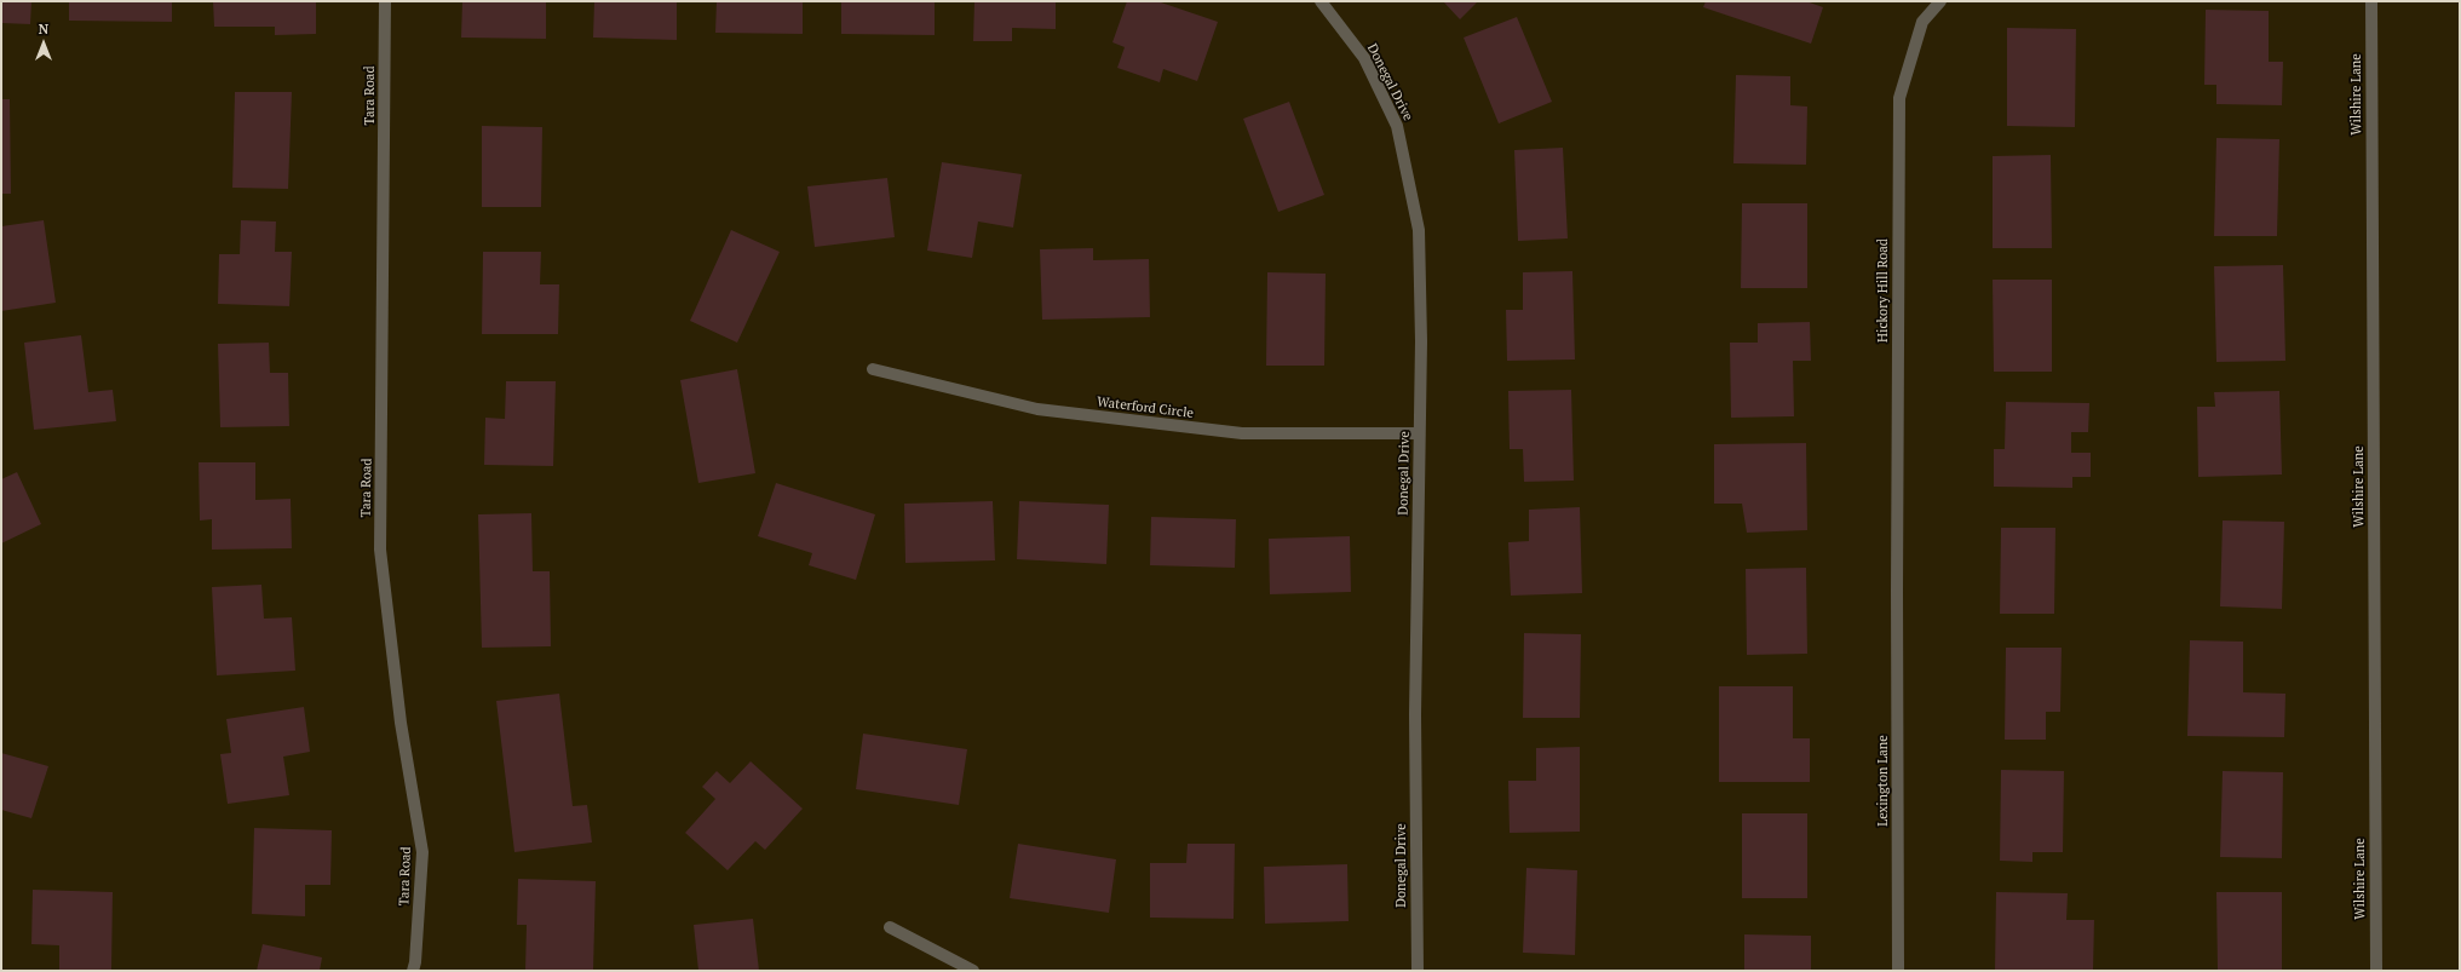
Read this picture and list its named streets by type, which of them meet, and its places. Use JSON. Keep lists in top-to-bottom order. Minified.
{"streets":{"street":["Donegal Drive","Wilshire Lane","Tara Road","Hickory Hill Road","Waterford Circle","Lexington Lane"]},"crossings":[["Donegal Drive","Waterford Circle"],["Hickory Hill Road","Lexington Lane"]],"north":"top"}
